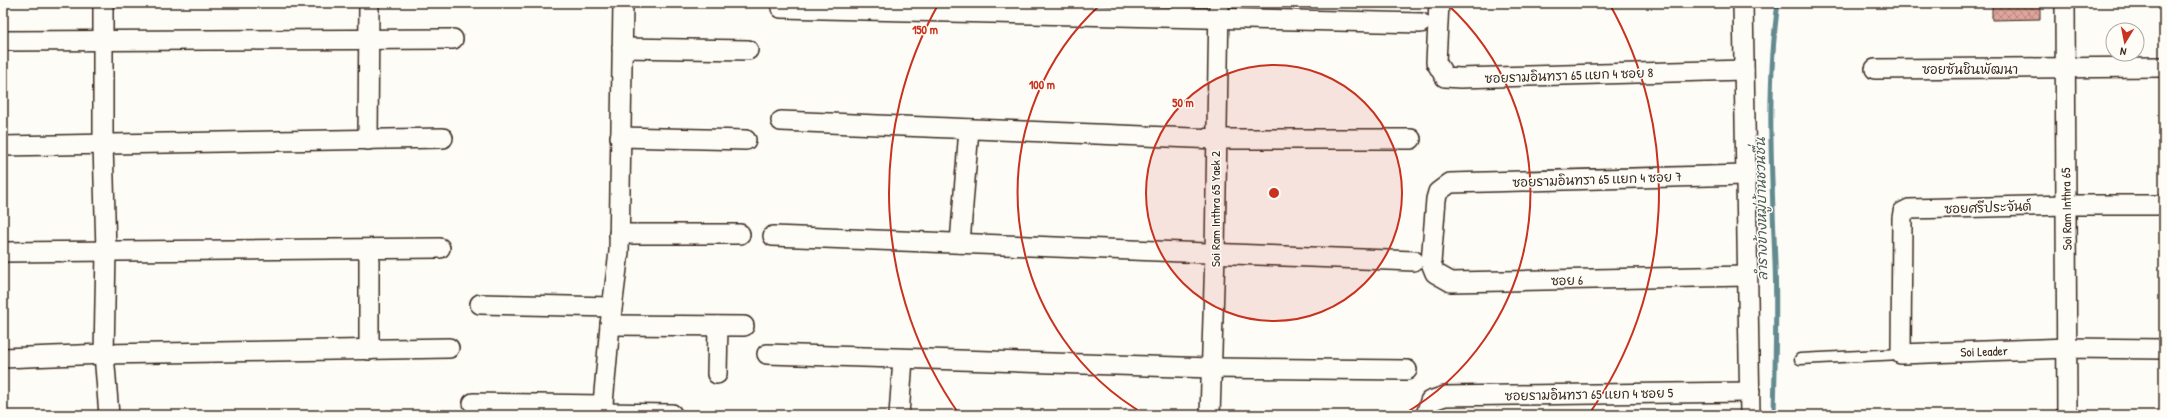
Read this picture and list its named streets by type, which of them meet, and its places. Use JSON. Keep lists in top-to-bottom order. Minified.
{"streets":{"street":["ซอยซันชินพัฒนา","ซอยรามอินทรา 65 แยก 4 ซอย 8","ซอยรามอินทรา 65 แยก 4 ซอย 7","ซอยศรีประจันต์","Soi Ram Inthra 65 Yaek 2","Soi Ram Inthra 65","ซอย 6","Soi Leader","ซอยรามอินทรา 65 แยก 4 ซอย 5"]},"crossings":[["ซอยซันชินพัฒนา","Soi Ram Inthra 65"],["ซอยรามอินทรา 65 แยก 4 ซอย 7","ซอย 6"],["ซอยศรีประจันต์","Soi Ram Inthra 65"],["ซอยศรีประจันต์","Soi Leader"],["Soi Ram Inthra 65","Soi Leader"]],"water":["ลำรางข้างหมู่บ้านชวนชื่น"],"north":"bottom","rings":["150 m","100 m","50 m"]}
